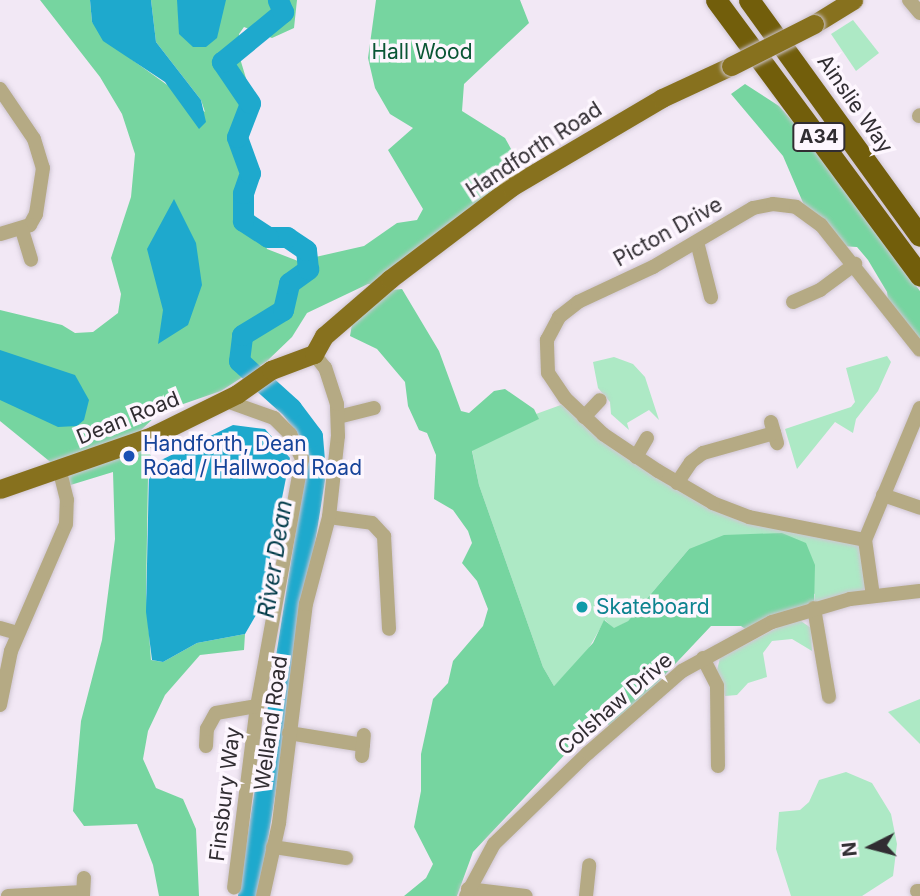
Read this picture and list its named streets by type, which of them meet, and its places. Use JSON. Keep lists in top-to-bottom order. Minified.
{"streets":{"highway":["Ainslie Way","A34"],"main road":["Handforth Road","Dean Road"],"street":["Picton Drive","Colshaw Drive","Welland Road","Finsbury Way"]},"crossings":[["Handforth Road","Dean Road"],["Handforth Road","Welland Road"],["Dean Road","Welland Road"],["Dean Road","Finsbury Way"]],"water":["River Dean"],"parks":["Hall Wood"],"places":["Handforth, Dean Road / Hallwood Road","Skateboard"],"north":"left"}
